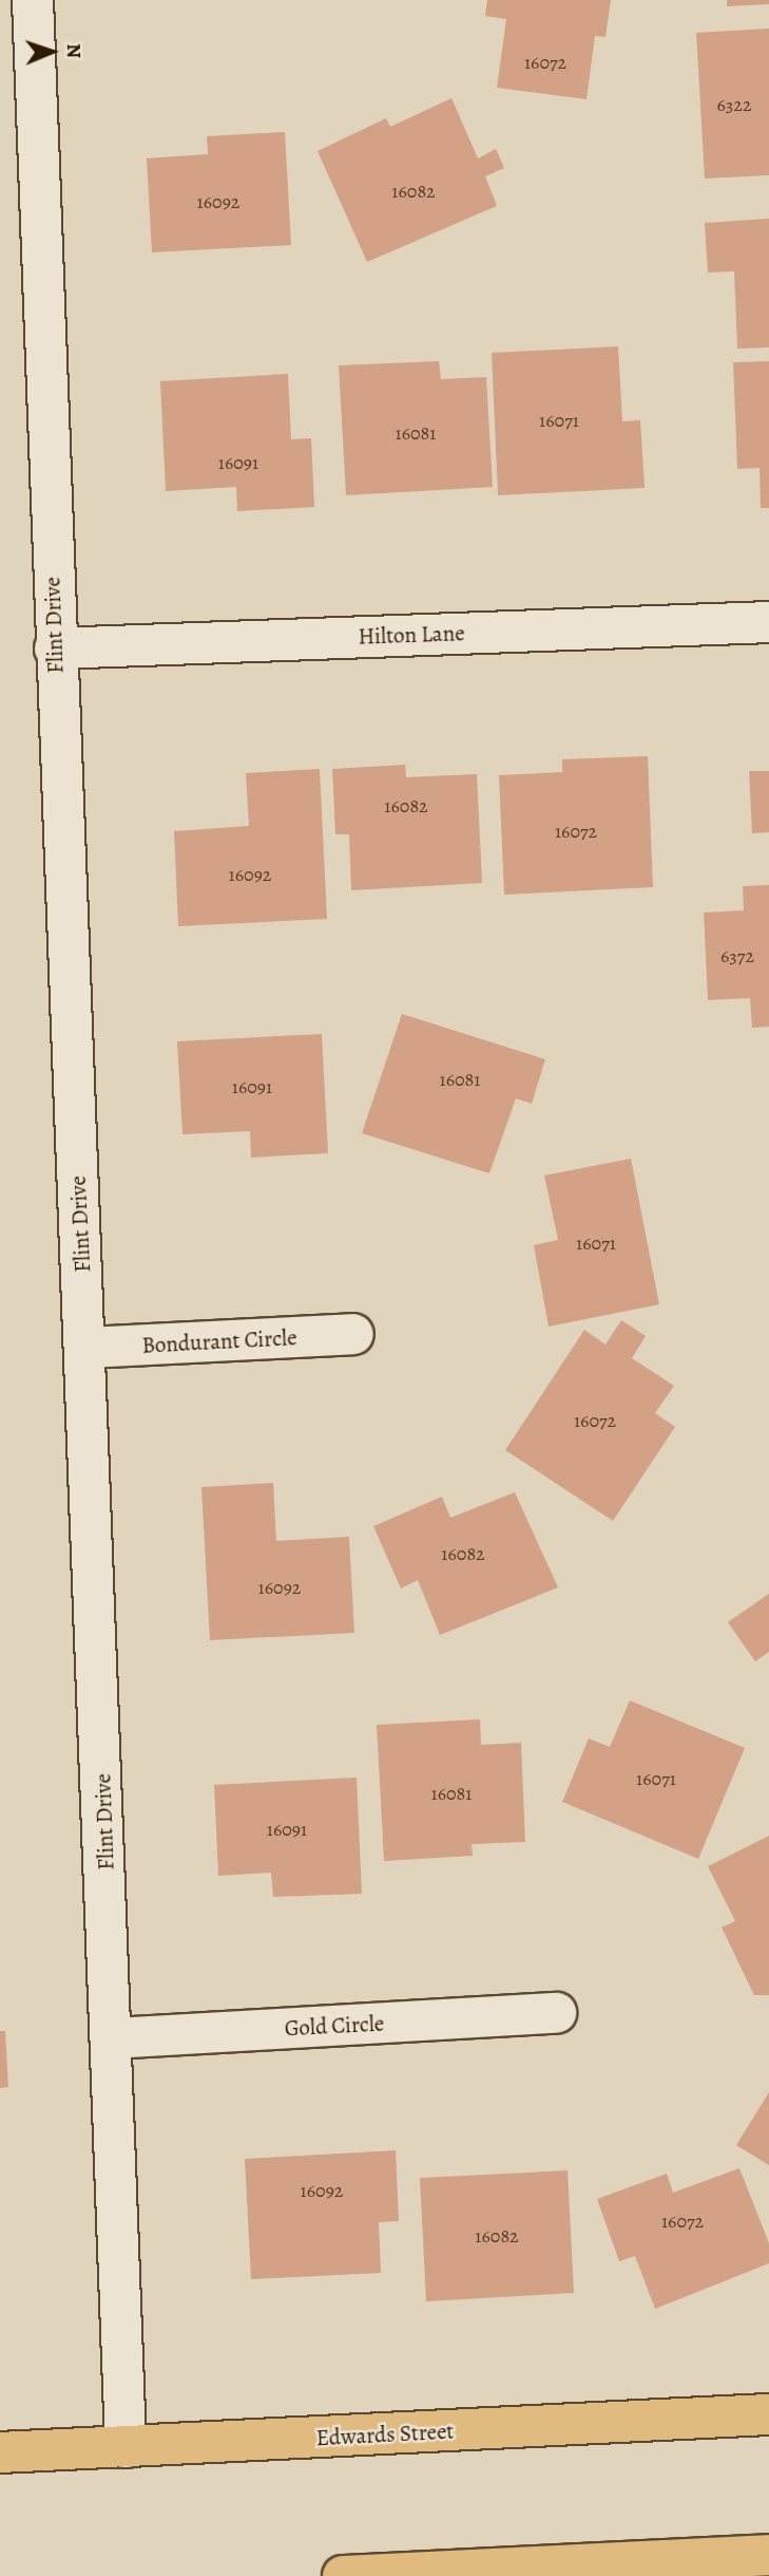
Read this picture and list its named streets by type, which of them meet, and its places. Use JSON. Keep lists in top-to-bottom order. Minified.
{"streets":{"main road":["Edwards Street"],"street":["Flint Drive","Hilton Lane","Bondurant Circle","Gold Circle"]},"crossings":[["Flint Drive","Hilton Lane"],["Flint Drive","Bondurant Circle"],["Flint Drive","Gold Circle"],["Flint Drive","Edwards Street"]],"house_numbers":["16072","6322","16082","16092","16071","16081","16091","16082","16072","16092","6372","16081","16091","16071","16072","16082","16092","16071","16081","16091","16092","16072","16082"],"north":"right"}
